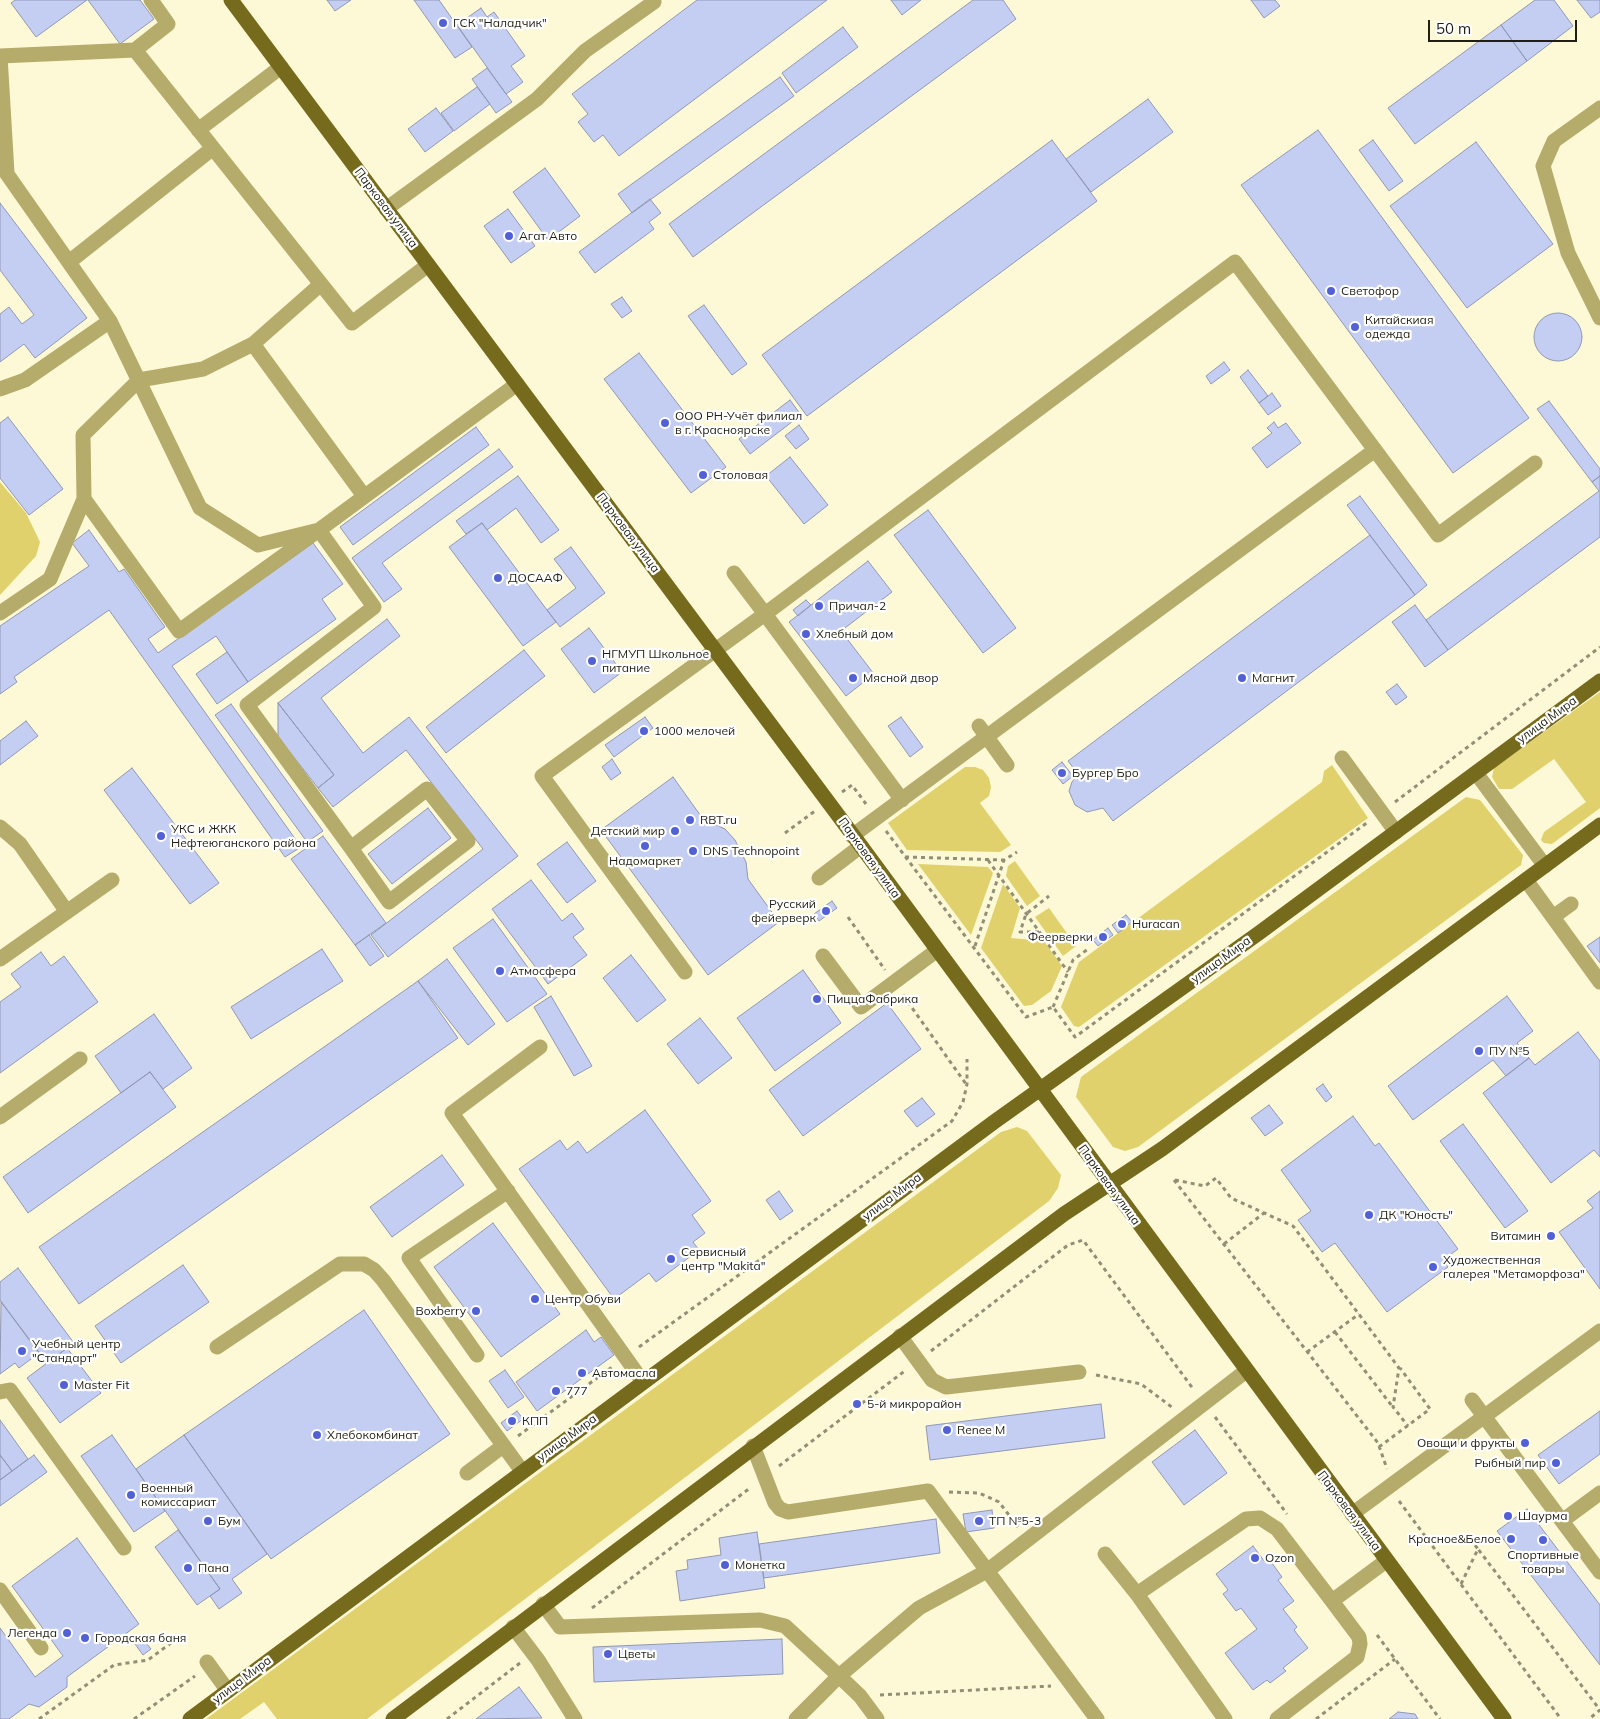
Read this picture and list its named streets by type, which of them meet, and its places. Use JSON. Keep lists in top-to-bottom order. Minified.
{"streets":{"main road":["Парковая улица","улица Мира"]},"crossings":[["Парковая улица","улица Мира"]],"places":["ГСК \"Наладчик\"","Агат Авто","Светофор","Китайскиая одежда","ООО РН-Учёт филиал в г. Красноярске","Столовая","ДОСААФ","Причал-2","Хлебный дом","НГМУП Школьное питание","Мясной двор","Магнит","1000 мелочей","Бургер Бро","RBT.ru","Детский мир","УКС и ЖКК Нефтеюганского района","Надомаркет","DNS Technopoint","Русский фейерверк","Huracan","Феерверки","Атмосфера","ПиццаФабрика","ПУ №5","ДК \"Юность\"","Витамин","Сервисный центр \"Makita\"","Художественная галерея \"Метаморфоза\"","Центр Обуви","Boxberry","Учебный центр \"Стандарт\"","Автомасла","Master Fit","777","5-й микрорайон","КПП","Renee M","Хлебокомбинат","Овощи и фрукты","Рыбный пир","Военный комиссариат","Шаурма","Бум","ТП №5-3","Красное&Белое","Спортивные товары","Ozon","Монетка","Пана","Легенда","Городская баня","Цветы"],"scale_bar":"50 m"}
